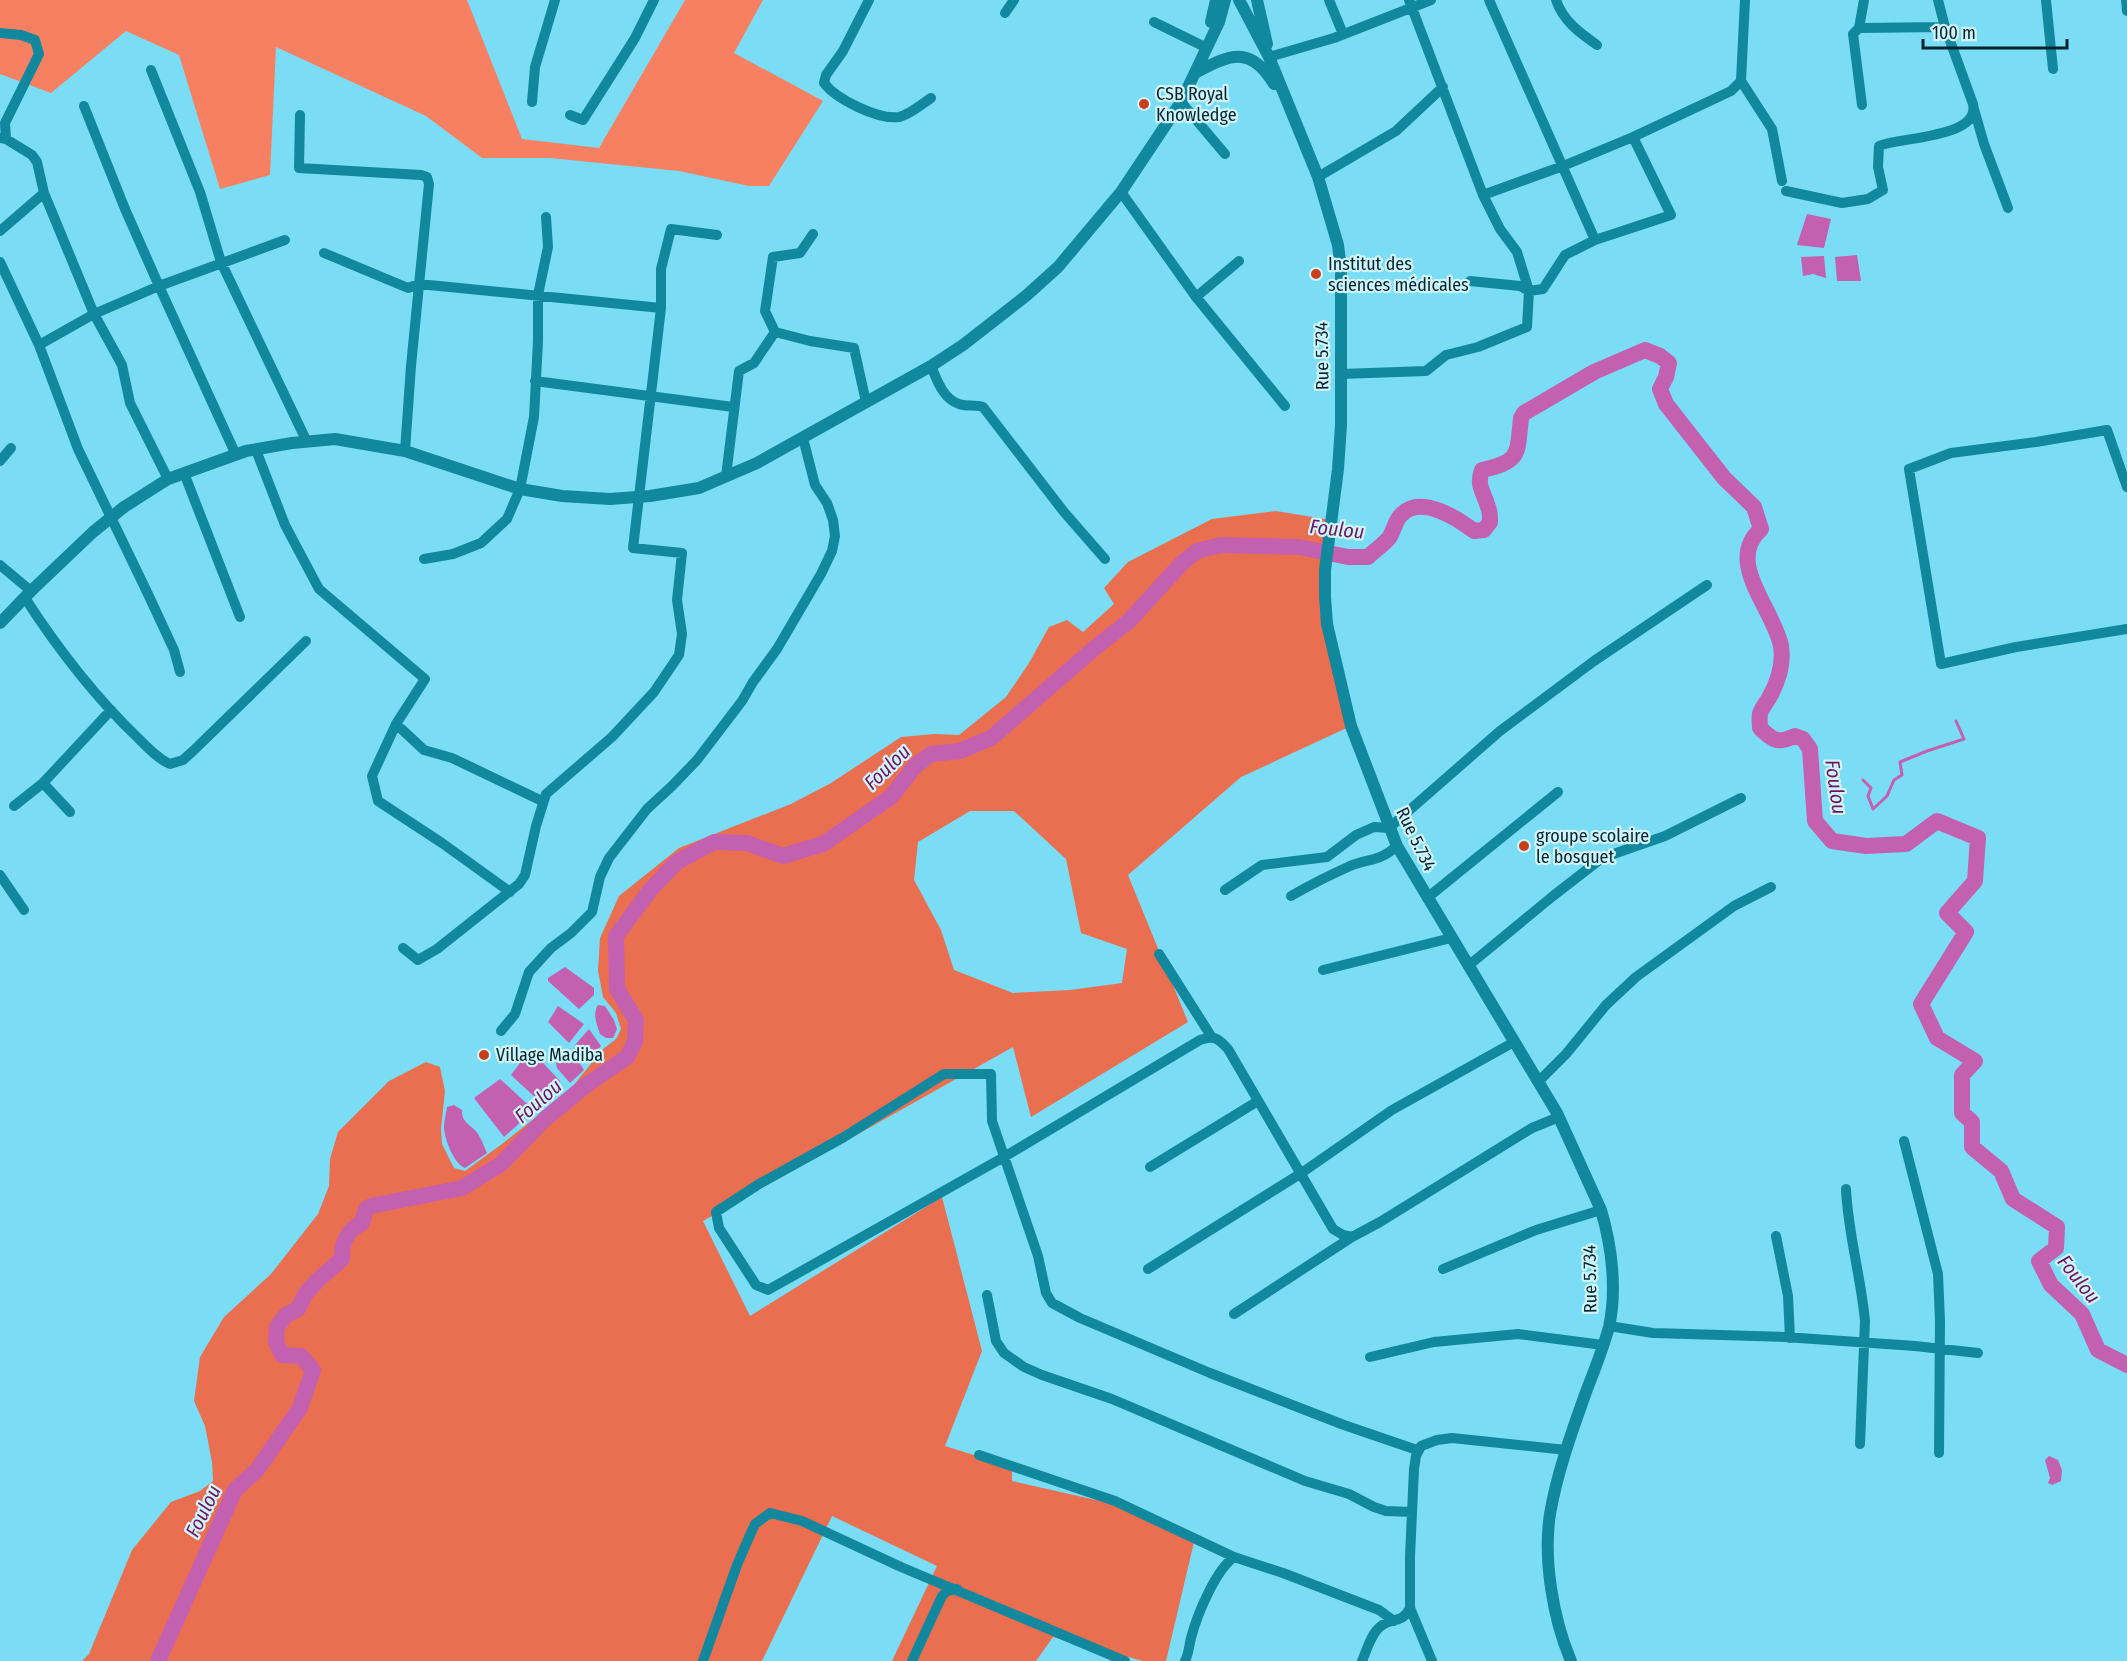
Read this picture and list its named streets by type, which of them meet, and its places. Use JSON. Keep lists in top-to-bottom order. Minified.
{"streets":{"street":["Rue 5.734"]},"water":["Foulou"],"places":["CSB Royal Knowledge","Institut des sciences médicales","groupe scolaire le bosquet","Village Madiba"],"scale_bar":"100 m"}
